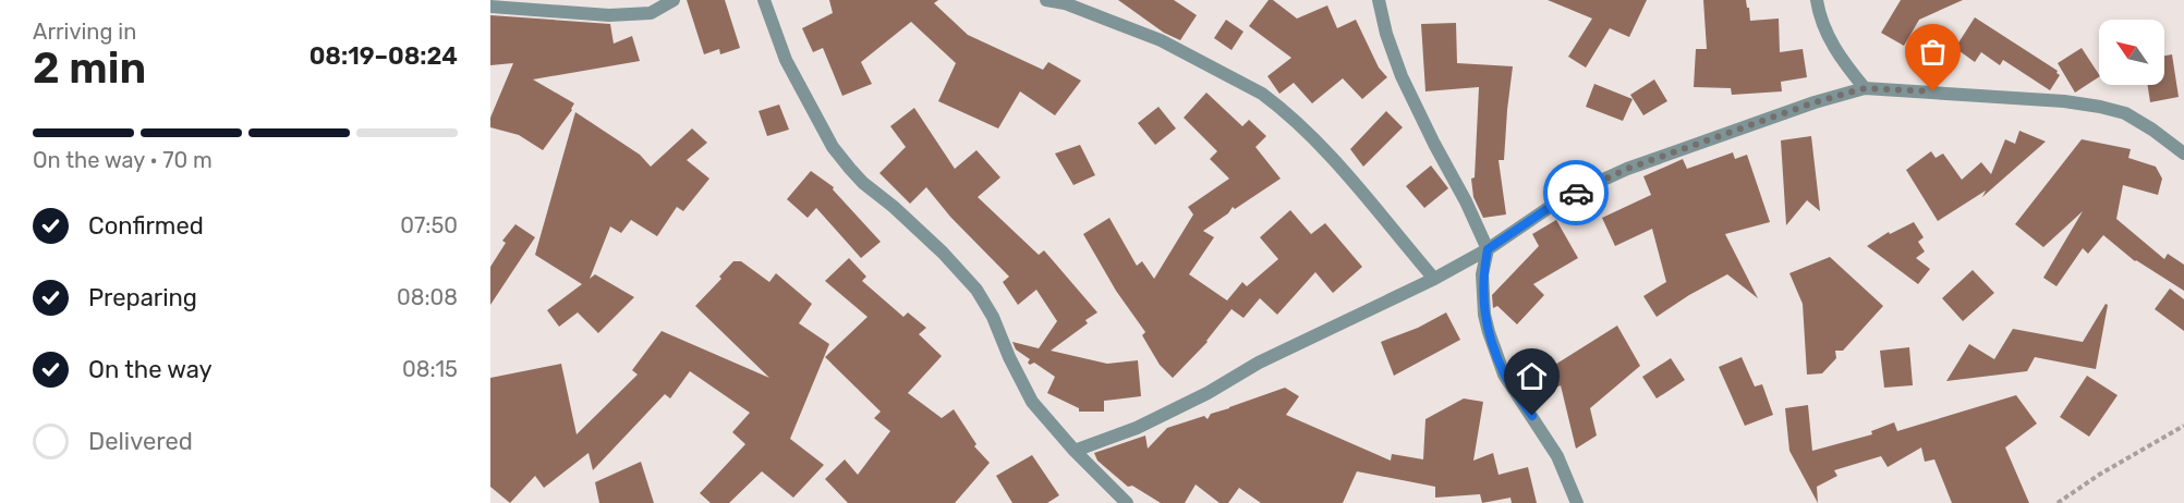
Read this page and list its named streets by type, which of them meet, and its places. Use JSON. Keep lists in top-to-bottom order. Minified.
{"north":"top left","page":{"heading":["2 min","Arriving in","08:19–08:24"],"bar":"On the way · 70 m","list":[["Confirmed","07:50"],["Preparing","08:08"],["On the way","08:15"],"Delivered"]}}
